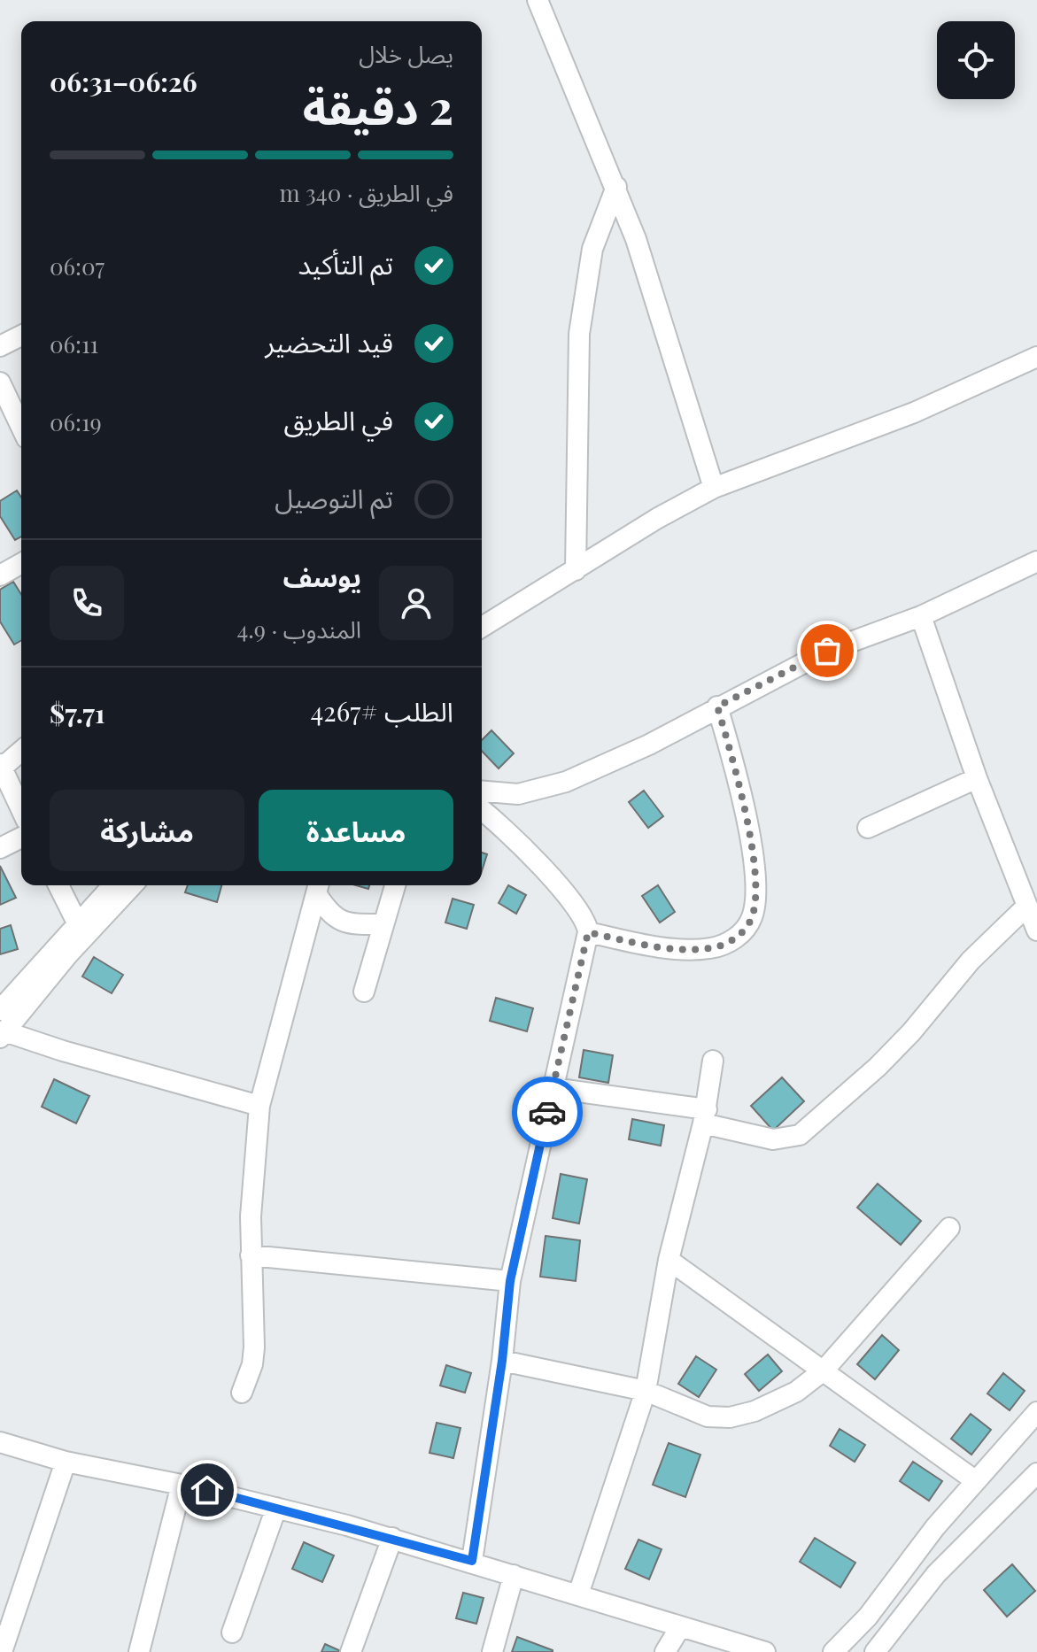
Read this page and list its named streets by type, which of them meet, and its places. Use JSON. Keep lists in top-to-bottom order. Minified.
{"page":{"heading":["2 دقيقة","يصل خلال","06:26–06:31"],"panel":["يوسف","المندوب · 4.9","الطلب #4267","$7.71"],"bar":"في الطريق · 340 m","list":[["تم التأكيد","06:07"],["قيد التحضير","06:11"],["في الطريق","06:19"],"تم التوصيل"],"buttons":["مساعدة","مشاركة"]}}
